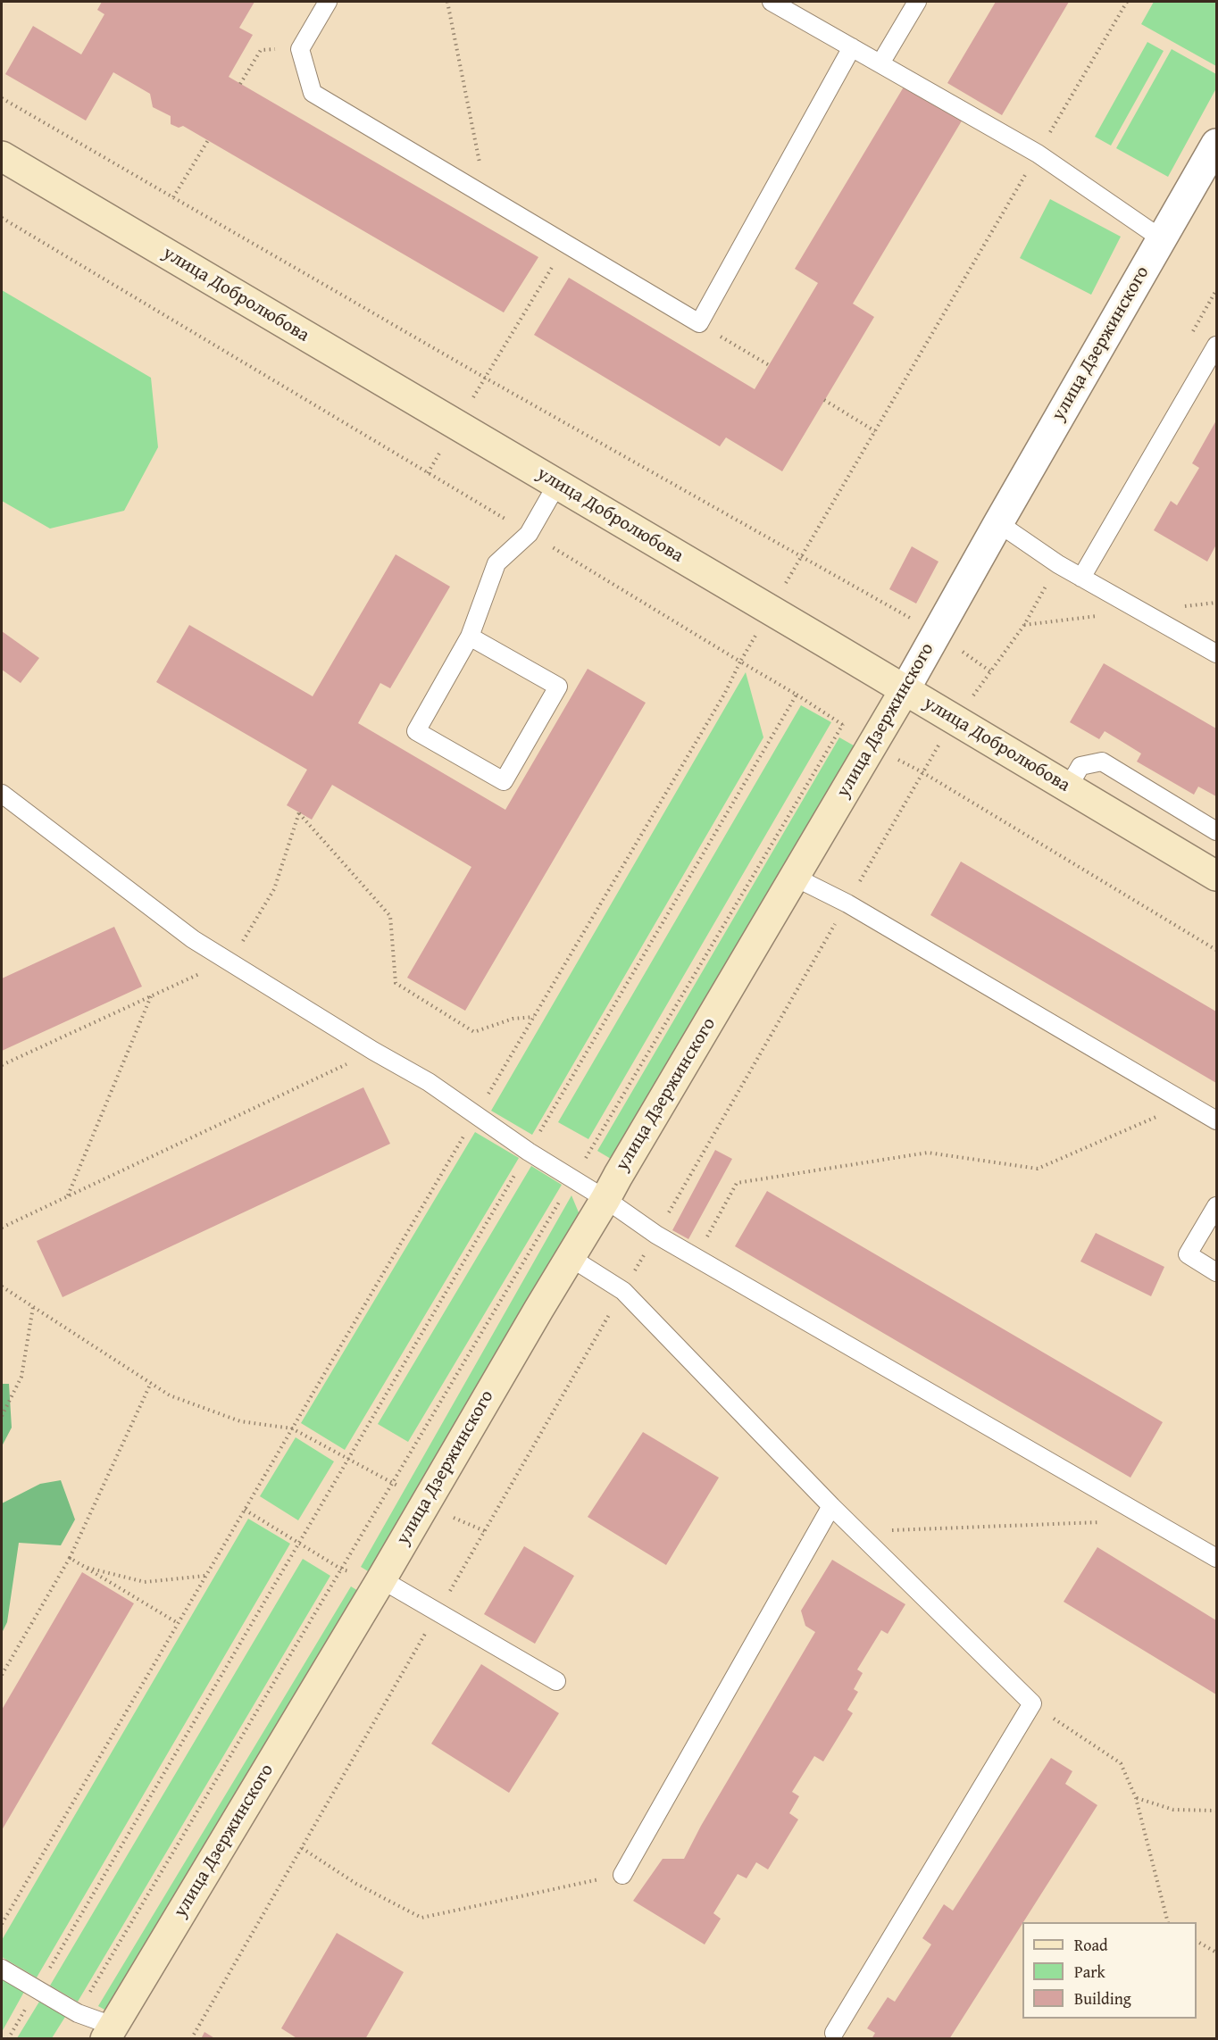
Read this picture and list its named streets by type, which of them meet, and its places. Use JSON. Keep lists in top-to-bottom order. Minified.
{"streets":{"street":["улица Добролюбова","улица Дзержинского"]},"crossings":[["улица Добролюбова","улица Дзержинского"]],"legend":["Road","Park","Building"]}
